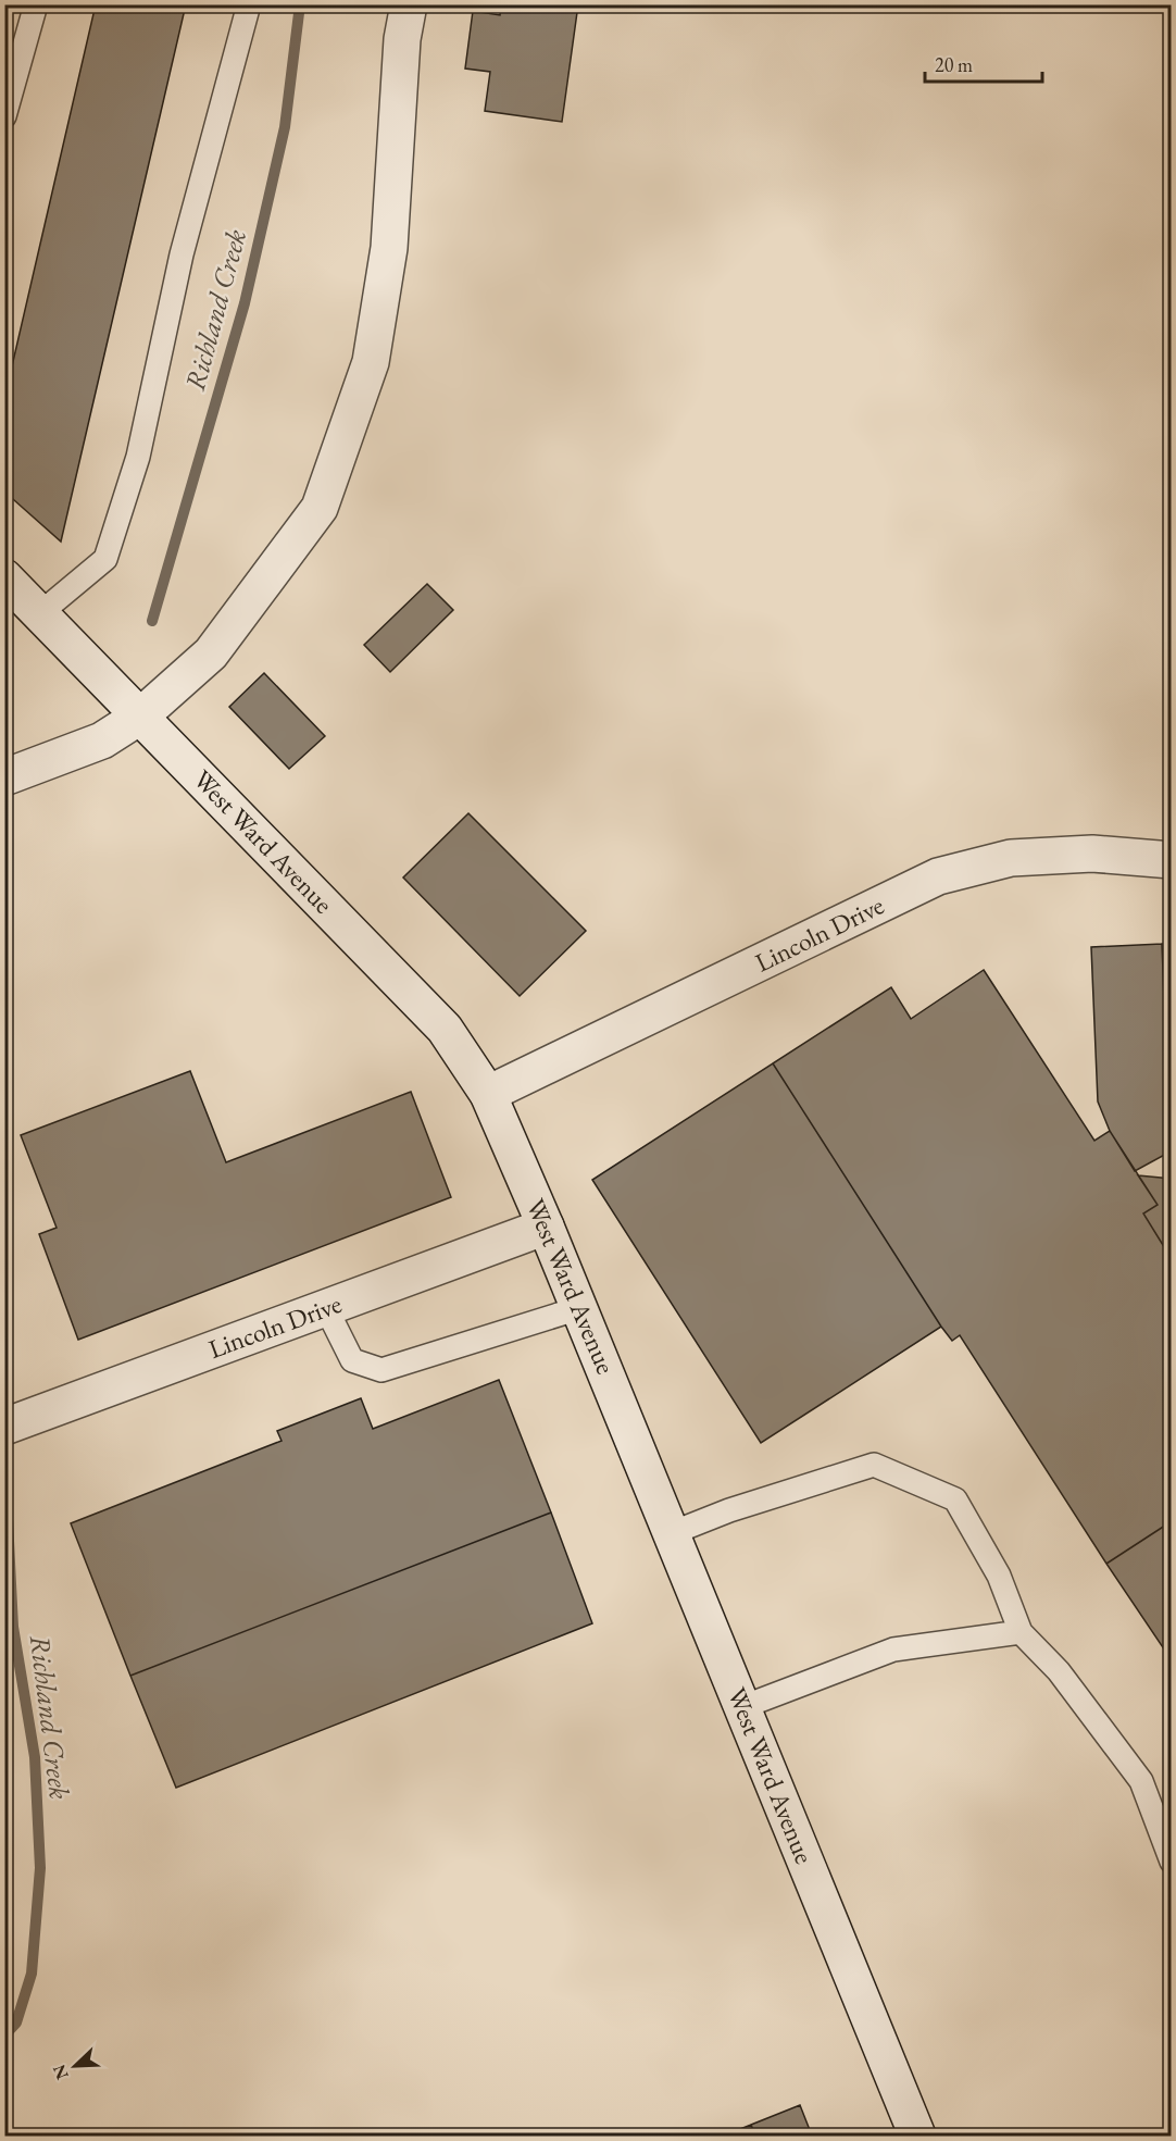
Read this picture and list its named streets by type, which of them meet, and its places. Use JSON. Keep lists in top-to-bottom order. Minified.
{"streets":{"street":["West Ward Avenue","Lincoln Drive"]},"crossings":[["West Ward Avenue","Lincoln Drive"]],"water":["Richland Creek"],"scale_bar":"20 m","north":"bottom left"}
